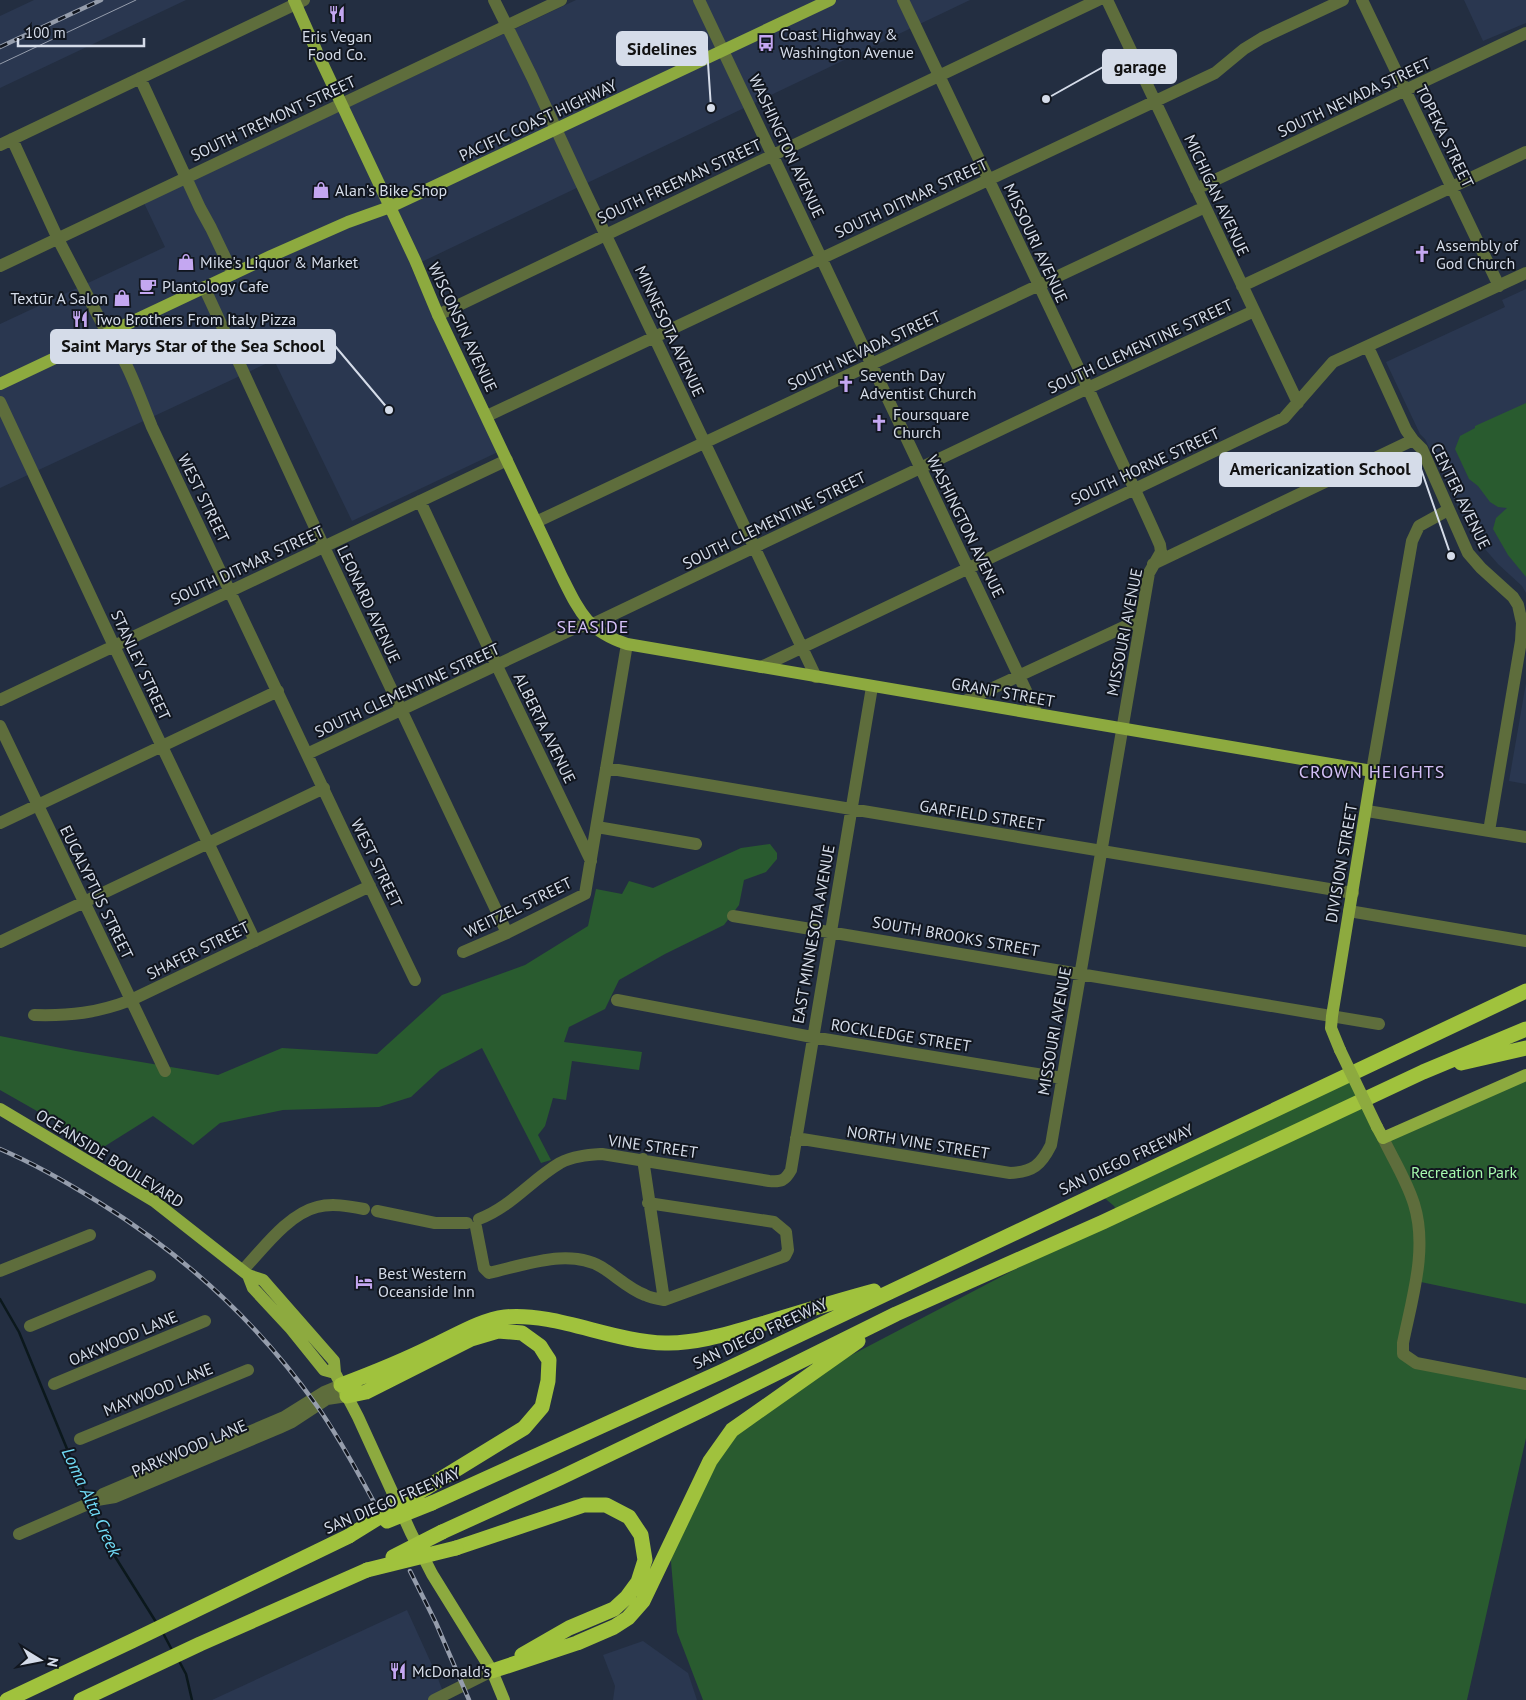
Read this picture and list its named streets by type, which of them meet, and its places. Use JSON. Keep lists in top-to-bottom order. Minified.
{"streets":{"highway":["SAN DIEGO FREEWAY"],"main road":["PACIFIC COAST HIGHWAY","WISCONSIN AVENUE","GRANT STREET","DIVISION STREET","OCEANSIDE BOULEVARD"],"street":["SOUTH NEVADA STREET","SOUTH TREMONT STREET","TOPEKA STREET","WASHINGTON AVENUE","SOUTH FREEMAN STREET","MICHIGAN AVENUE","SOUTH DITMAR STREET","MISSOURI AVENUE","MINNESOTA AVENUE","SOUTH CLEMENTINE STREET","SOUTH HORNE STREET","CENTER AVENUE","WEST STREET","LEONARD AVENUE","STANLEY STREET","ALBERTA AVENUE","GARFIELD STREET","EUCALYPTUS STREET","WEITZEL STREET","EAST MINNESOTA AVENUE","SOUTH BROOKS STREET","SHAFER STREET","ROCKLEDGE STREET","NORTH VINE STREET","VINE STREET","OAKWOOD LANE","MAYWOOD LANE","PARKWOOD LANE"]},"crossings":[["SOUTH NEVADA STREET","TOPEKA STREET"],["SOUTH NEVADA STREET","WASHINGTON AVENUE"],["SOUTH NEVADA STREET","MICHIGAN AVENUE"],["SOUTH NEVADA STREET","MISSOURI AVENUE"],["SOUTH NEVADA STREET","WISCONSIN AVENUE"],["SOUTH NEVADA STREET","MINNESOTA AVENUE"],["SOUTH TREMONT STREET","WISCONSIN AVENUE"],["SOUTH TREMONT STREET","MINNESOTA AVENUE"],["SOUTH TREMONT STREET","WEST STREET"],["PACIFIC COAST HIGHWAY","WASHINGTON AVENUE"],["PACIFIC COAST HIGHWAY","WISCONSIN AVENUE"],["PACIFIC COAST HIGHWAY","MINNESOTA AVENUE"],["TOPEKA STREET","SOUTH CLEMENTINE STREET"],["TOPEKA STREET","SOUTH HORNE STREET"],["WASHINGTON AVENUE","SOUTH FREEMAN STREET"],["WASHINGTON AVENUE","SOUTH DITMAR STREET"],["WASHINGTON AVENUE","SOUTH CLEMENTINE STREET"],["WASHINGTON AVENUE","SOUTH HORNE STREET"],["WASHINGTON AVENUE","GRANT STREET"],["SOUTH FREEMAN STREET","MISSOURI AVENUE"],["SOUTH FREEMAN STREET","WISCONSIN AVENUE"],["SOUTH FREEMAN STREET","MINNESOTA AVENUE"],["MICHIGAN AVENUE","SOUTH DITMAR STREET"],["MICHIGAN AVENUE","SOUTH CLEMENTINE STREET"],["MICHIGAN AVENUE","SOUTH HORNE STREET"],["SOUTH DITMAR STREET","MISSOURI AVENUE"],["SOUTH DITMAR STREET","WISCONSIN AVENUE"],["SOUTH DITMAR STREET","MINNESOTA AVENUE"],["SOUTH DITMAR STREET","WEST STREET"],["SOUTH DITMAR STREET","LEONARD AVENUE"],["SOUTH DITMAR STREET","STANLEY STREET"],["SOUTH DITMAR STREET","ALBERTA AVENUE"],["MISSOURI AVENUE","SOUTH CLEMENTINE STREET"],["MISSOURI AVENUE","SOUTH HORNE STREET"],["MISSOURI AVENUE","GRANT STREET"],["MISSOURI AVENUE","GARFIELD STREET"],["MISSOURI AVENUE","SOUTH BROOKS STREET"],["MISSOURI AVENUE","ROCKLEDGE STREET"],["MISSOURI AVENUE","NORTH VINE STREET"],["WISCONSIN AVENUE","SOUTH CLEMENTINE STREET"],["WISCONSIN AVENUE","GRANT STREET"],["MINNESOTA AVENUE","SOUTH CLEMENTINE STREET"],["MINNESOTA AVENUE","SOUTH HORNE STREET"],["MINNESOTA AVENUE","GRANT STREET"],["SOUTH CLEMENTINE STREET","WEST STREET"],["SOUTH CLEMENTINE STREET","LEONARD AVENUE"],["SOUTH CLEMENTINE STREET","ALBERTA AVENUE"],["SOUTH HORNE STREET","CENTER AVENUE"],["SOUTH HORNE STREET","GRANT STREET"],["CENTER AVENUE","DIVISION STREET"],["WEST STREET","SHAFER STREET"],["LEONARD AVENUE","WEITZEL STREET"],["STANLEY STREET","SHAFER STREET"],["GRANT STREET","DIVISION STREET"],["GRANT STREET","EAST MINNESOTA AVENUE"],["ALBERTA AVENUE","WEITZEL STREET"],["GARFIELD STREET","DIVISION STREET"],["GARFIELD STREET","EAST MINNESOTA AVENUE"],["DIVISION STREET","SOUTH BROOKS STREET"],["EUCALYPTUS STREET","SHAFER STREET"],["EAST MINNESOTA AVENUE","SOUTH BROOKS STREET"],["EAST MINNESOTA AVENUE","ROCKLEDGE STREET"],["EAST MINNESOTA AVENUE","NORTH VINE STREET"],["EAST MINNESOTA AVENUE","VINE STREET"],["VINE STREET","OCEANSIDE BOULEVARD"],["OCEANSIDE BOULEVARD","PARKWOOD LANE"]],"districts":["SEASIDE","CROWN HEIGHTS"],"water":["Loma Alta Creek"],"parks":["Recreation Park"],"places":{"restaurant":["Eris Vegan Food Co.","Two Brothers From Italy Pizza","McDonald's"],"bus stop":["Coast Highway & Washington Avenue"],"other":["garage","Sidelines","Saint Marys Star of the Sea School","Americanization School"],"shop":["Alan's Bike Shop","Mike's Liquor & Market","Textūr A Salon"],"church":["Assembly of God Church","Seventh Day Adventist Church","Foursquare Church"],"cafe":["Plantology Cafe"],"hotel":["Best Western Oceanside Inn"]},"scale_bar":"100 m","north":"right"}
